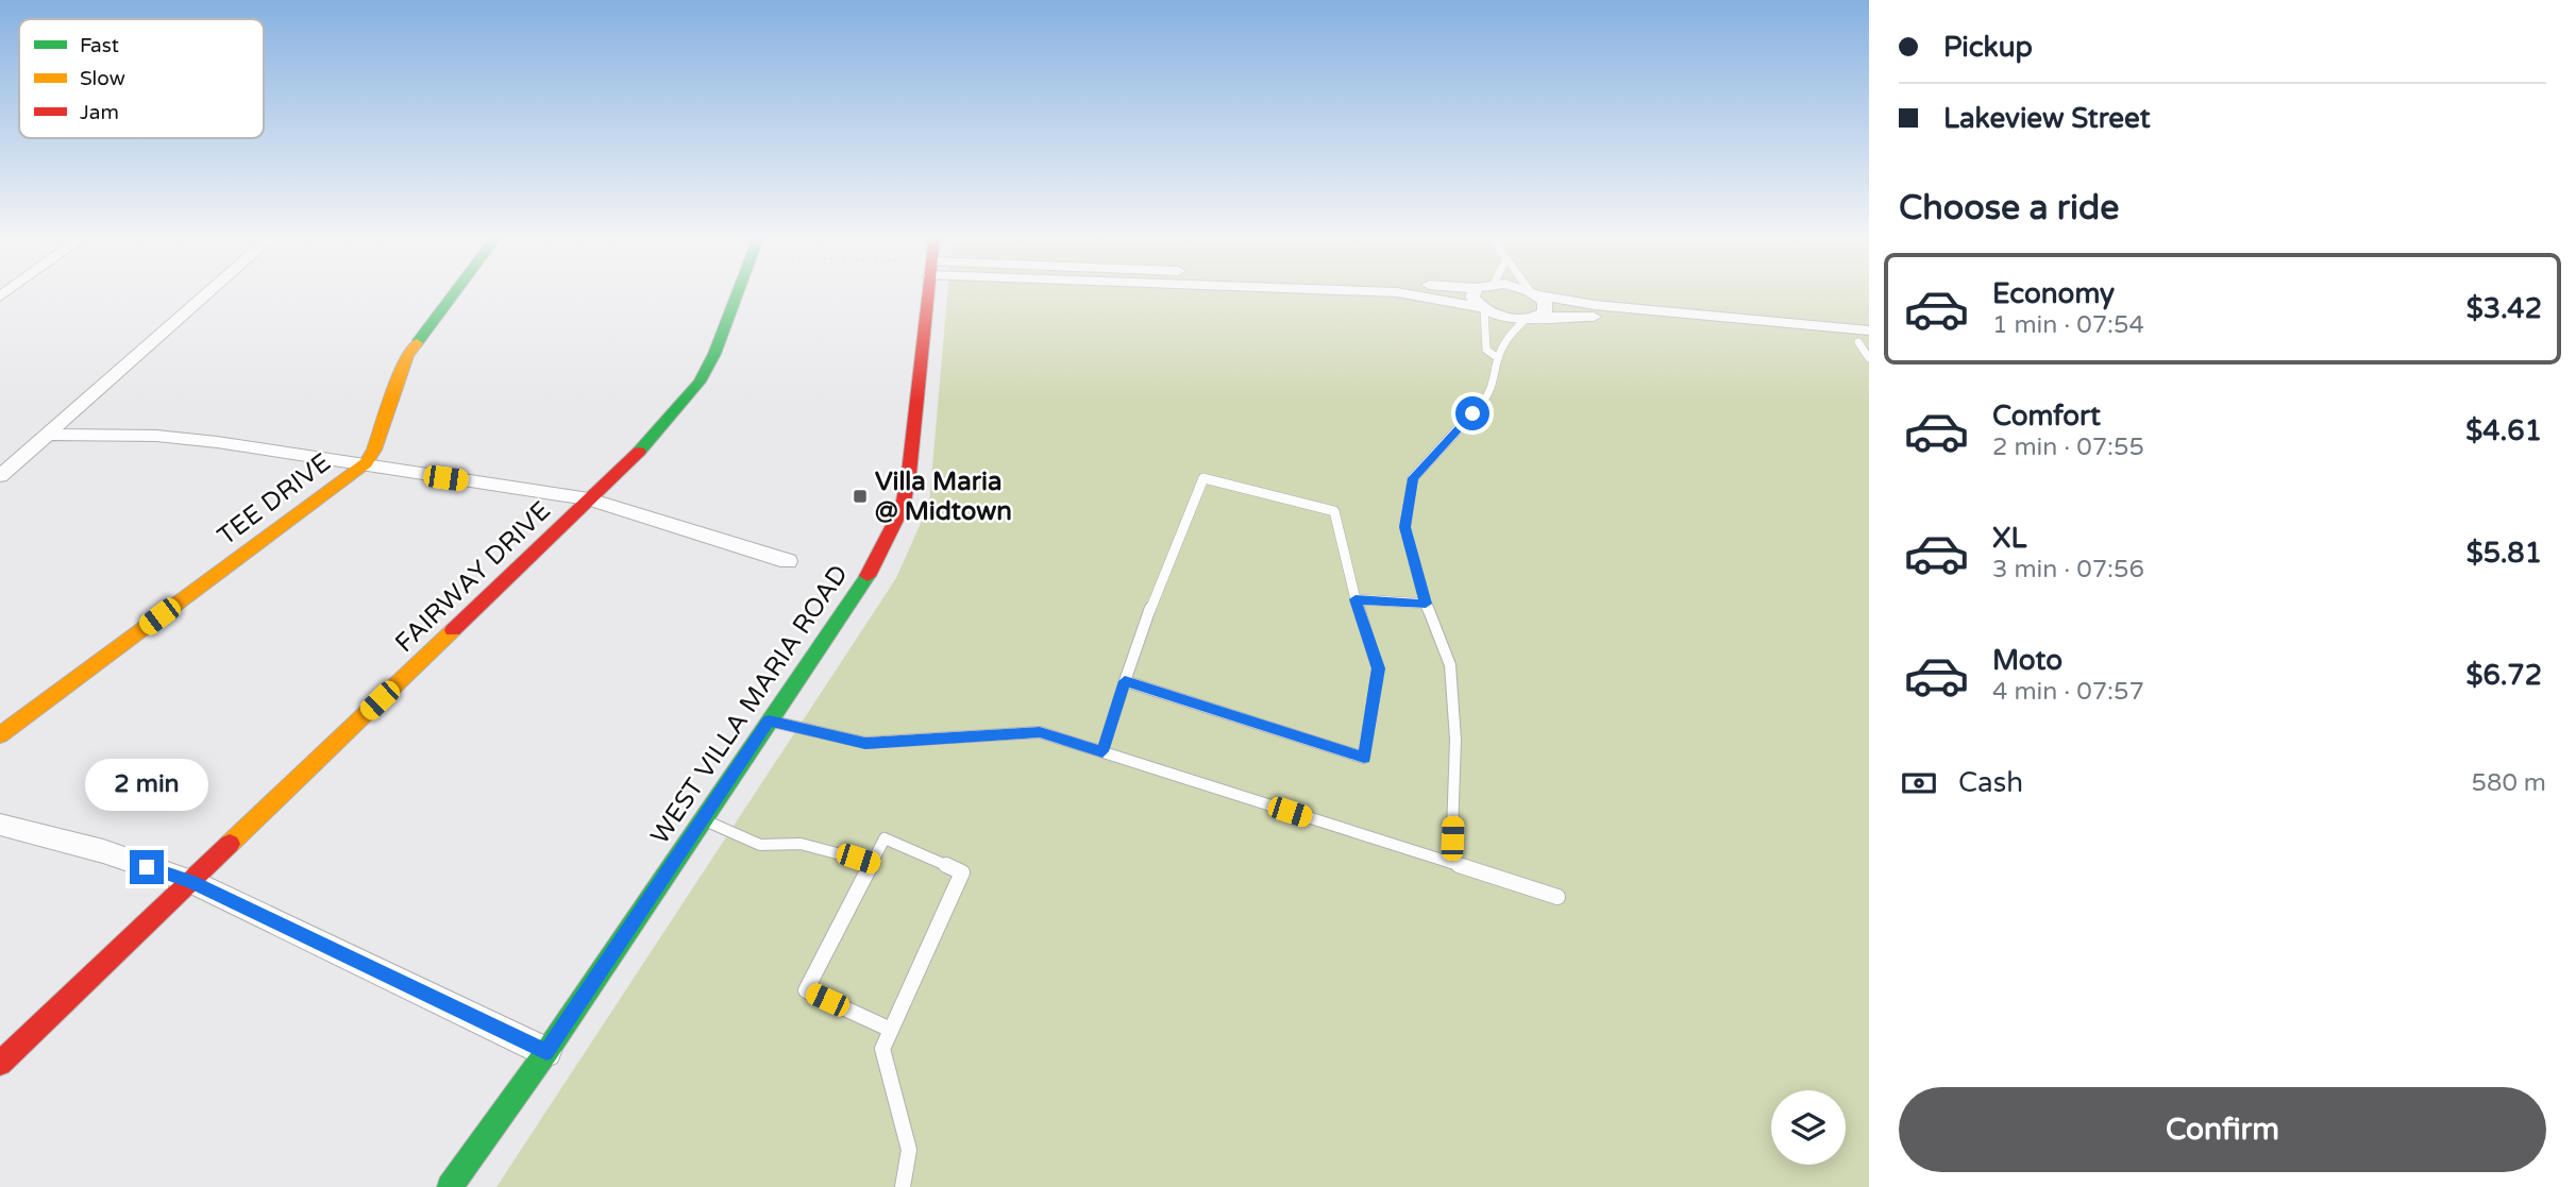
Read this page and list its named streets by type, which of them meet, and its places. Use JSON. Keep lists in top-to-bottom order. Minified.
{"streets":{"street":["TEE DRIVE","FAIRWAY DRIVE","WEST VILLA MARIA ROAD"]},"places":{"transit":["Villa Maria @ Midtown"]},"legend":["Fast","Slow","Jam"],"page":{"banner":["Pickup","Lakeview Street"],"heading":"Choose a ride","list":[{"name":"Economy","note":"1 min · 07:54","value":"$3.42"},{"name":"Comfort","note":"2 min · 07:55","value":"$4.61"},{"name":"XL","note":"3 min · 07:56","value":"$5.81"},{"name":"Moto","note":"4 min · 07:57","value":"$6.72"}],"pay":["Cash","580 m"],"bubble":"2 min","buttons":"Confirm"}}
